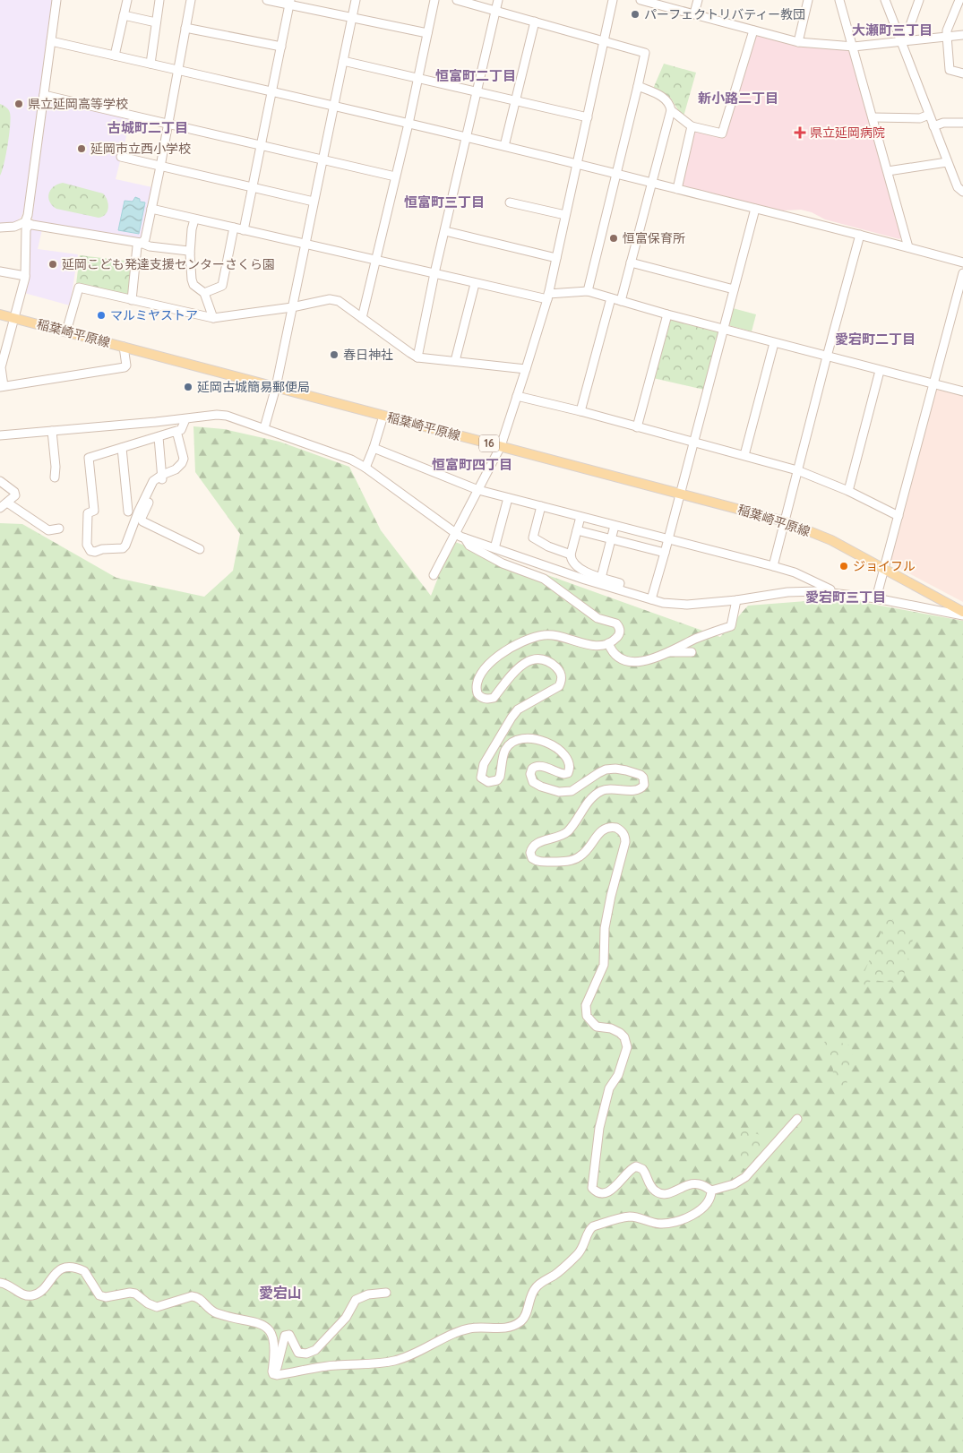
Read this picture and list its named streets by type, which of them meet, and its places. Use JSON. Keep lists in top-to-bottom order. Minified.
{"streets":{"main road":["稲葉崎平原線","16"]},"districts":["大瀬町三丁目","恒富町二丁目","新小路二丁目","古城町二丁目","恒富町三丁目","愛宕町二丁目","恒富町四丁目","愛宕町三丁目","愛宕山"],"places":{"other":["パーフェクトリバティー教団","県立延岡高等学校","延岡市立西小学校","恒富保育所","延岡こども発達支援センターさくら園","マルミヤストア","春日神社","延岡古城簡易郵便局","ジョイフル"],"health":["県立延岡病院"]}}
